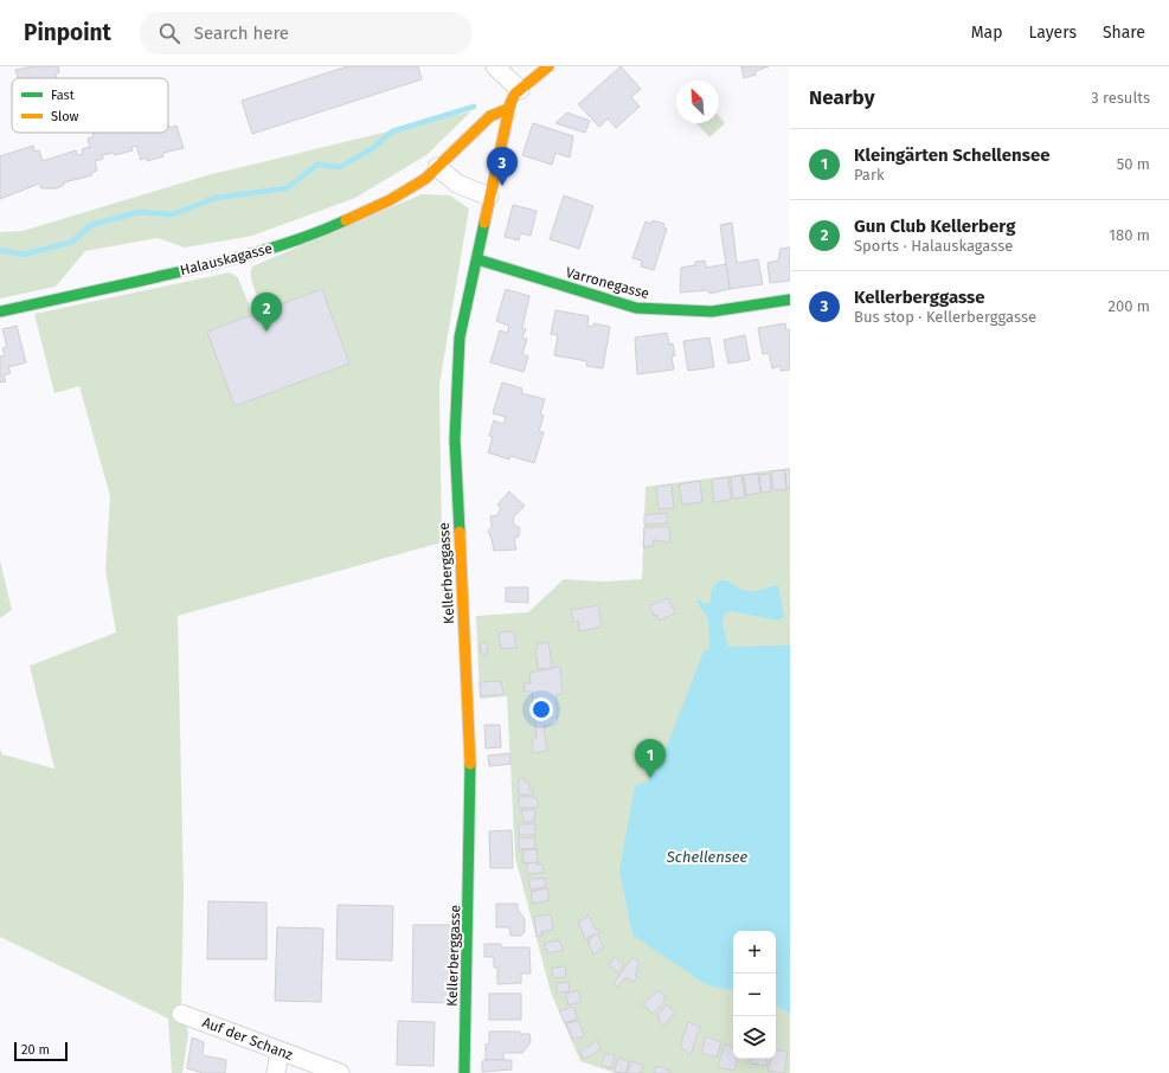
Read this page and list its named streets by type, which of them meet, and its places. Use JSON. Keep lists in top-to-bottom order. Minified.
{"streets":{"street":["Halauskagasse","Varronegasse","Kellerberggasse","Auf der Schanz"]},"crossings":[["Halauskagasse","Kellerberggasse"],["Varronegasse","Kellerberggasse"]],"water":["Schellensee"],"legend":["Fast","Slow"],"scale_bar":"20 m","north":"top left","page":{"header":"Pinpoint","search":"Search here","nav":["Map","Layers","Share"],"heading":["Nearby","3 results"],"list":[{"mark":"1","name":"Kleingärten Schellensee","note":"Park","value":"50 m"},{"mark":"2","name":"Gun Club Kellerberg","note":"Sports · Halauskagasse","value":"180 m"},{"mark":"3","name":"Kellerberggasse","note":"Bus stop · Kellerberggasse","value":"200 m"}],"pins":["3","2","1"],"map_buttons":["+","−"],"scale":"20 m"}}
